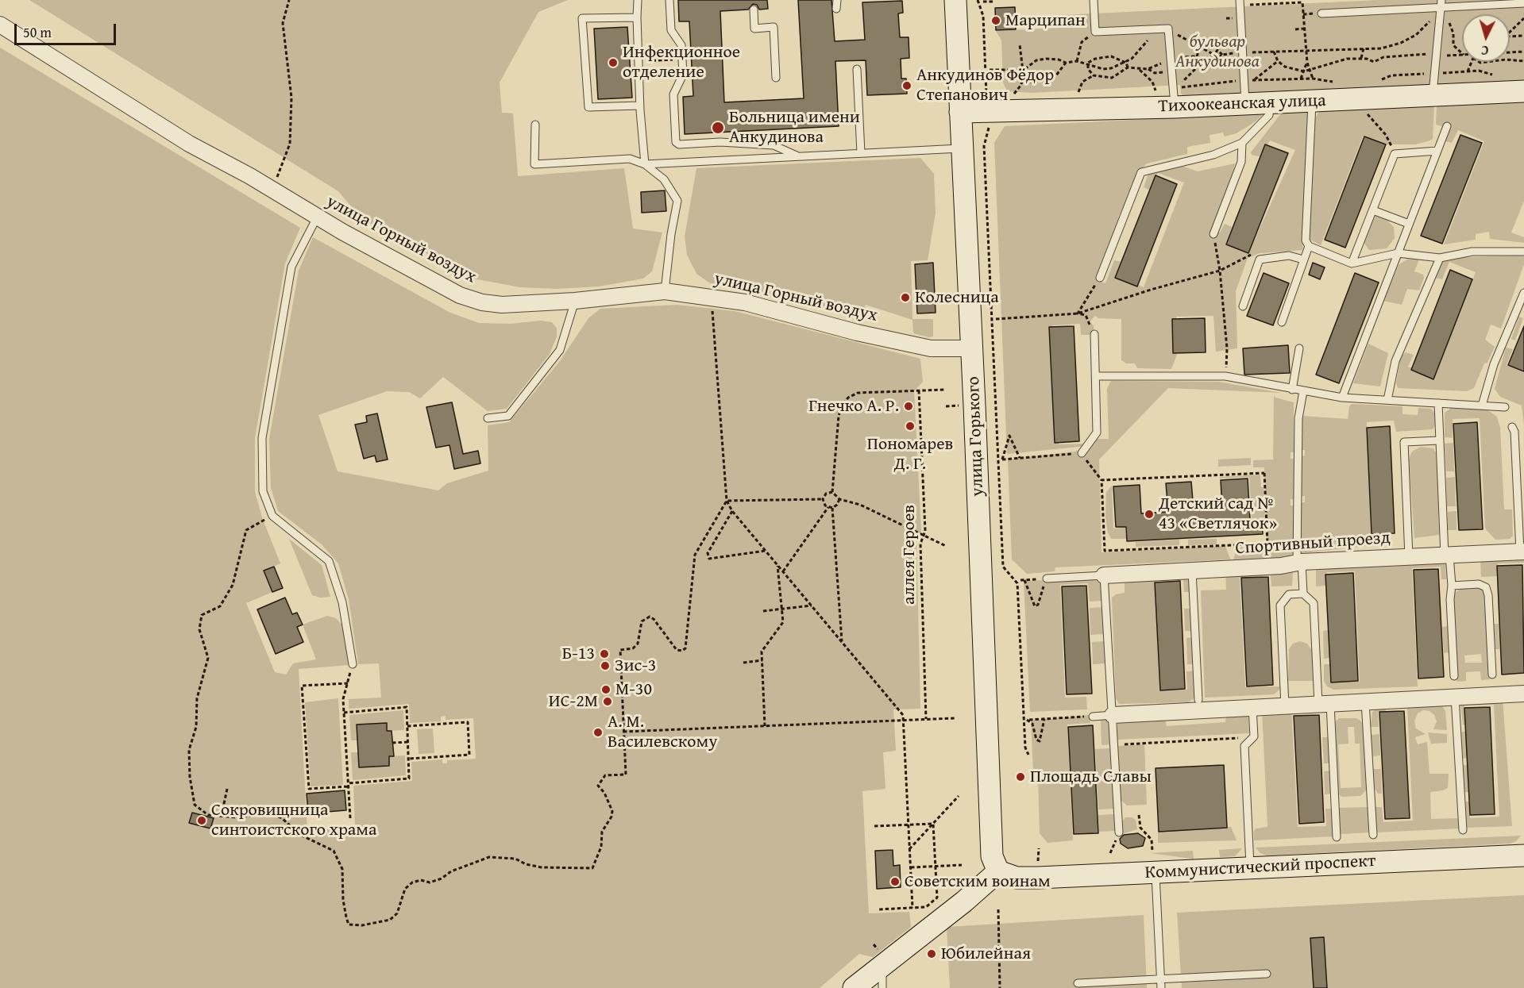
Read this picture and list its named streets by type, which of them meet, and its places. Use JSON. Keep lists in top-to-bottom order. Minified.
{"streets":{"main road":["Тихоокеанская улица","улица Горького","Коммунистический проспект"],"street":["улица Горный воздух","Спортивный проезд"],"path":["аллея Героев"]},"crossings":[["Тихоокеанская улица","улица Горького"],["улица Горный воздух","улица Горького"],["улица Горького","Коммунистический проспект"]],"parks":["бульвар Анкудинова"],"places":["Марципан","Инфекционное отделение","Анкудинов Фёдор Степанович","Больница имени Анкудинова","Колесница","Гнечко А. Р.","Пономарев Д. Г.","Детский сад № 43 «Светлячок»","Б-13","Зис-3","М-30","ИС-2М","А. М. Василевскому","Площадь Славы","Сокровищница синтоистского храма","Советским воинам","Юбилейная"],"scale_bar":"50 m","north":"bottom"}
